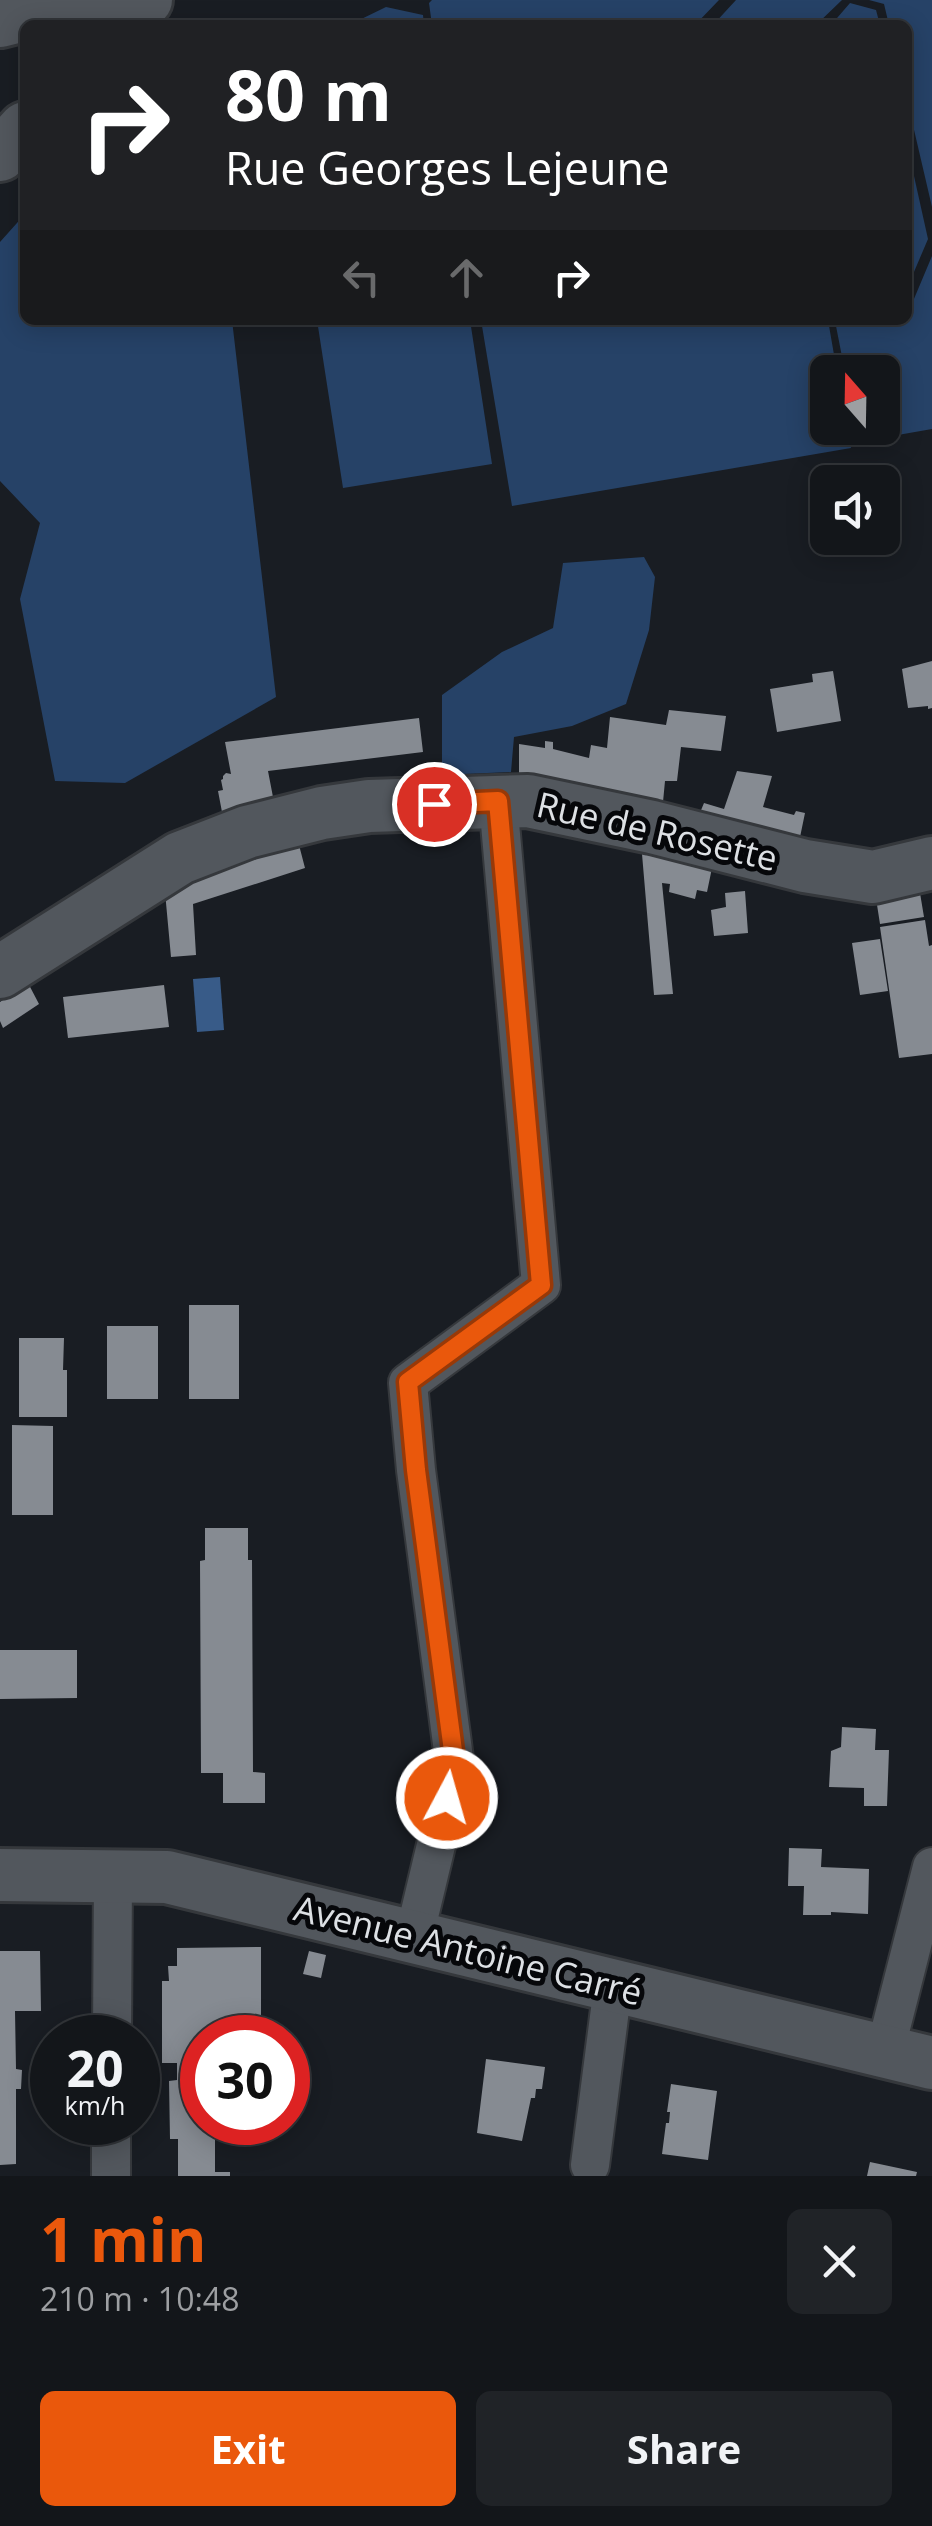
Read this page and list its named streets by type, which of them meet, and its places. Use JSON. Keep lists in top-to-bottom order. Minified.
{"streets":{"street":["Rue de Rosette","Avenue Antoine Carré"]},"north":"top","page":{"turn":["80 m","Rue Georges Lejeune"],"speed":"20 km/h","limit":"30","heading":["1 min","210 m · 10:48"],"buttons":["Exit","Share"]}}
